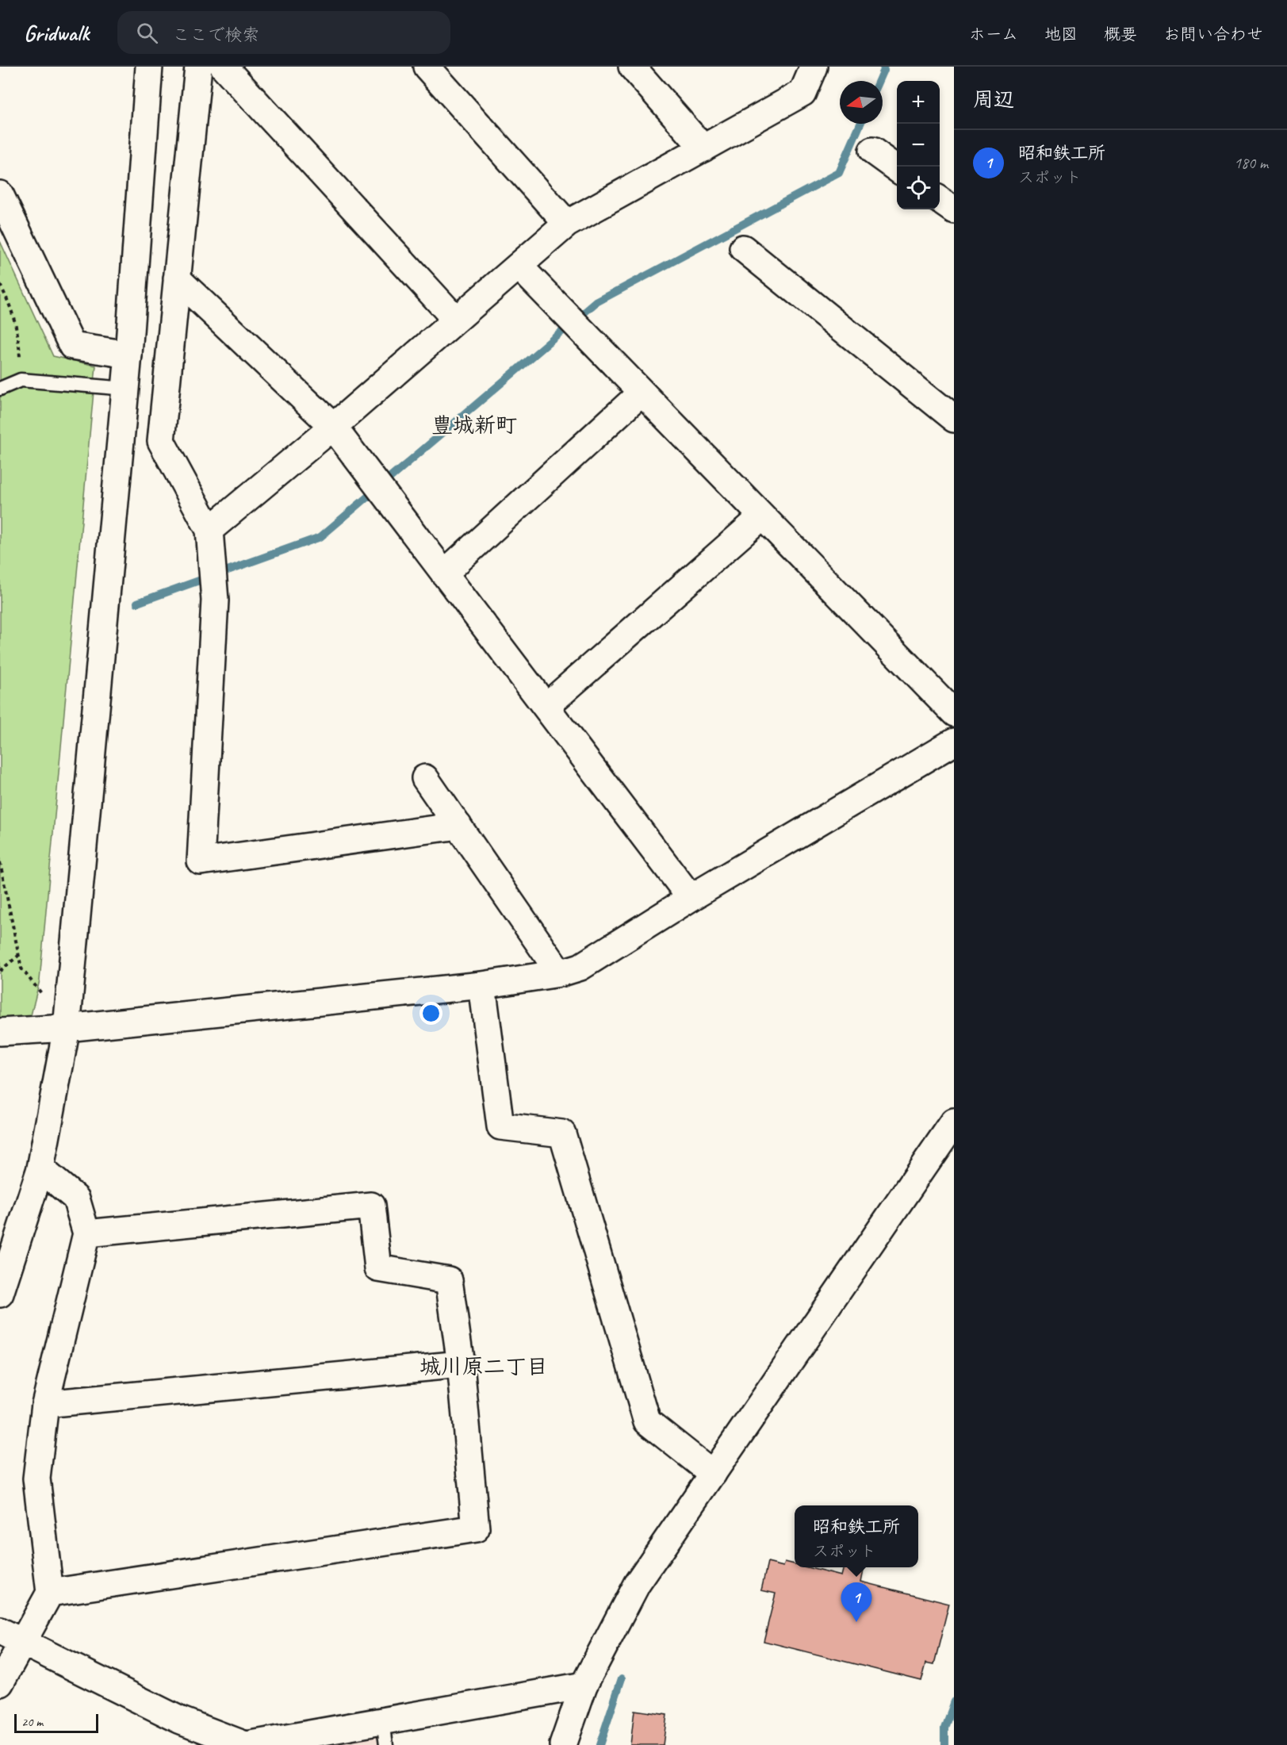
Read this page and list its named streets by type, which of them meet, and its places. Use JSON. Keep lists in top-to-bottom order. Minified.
{"districts":["豊城新町","城川原二丁目"],"scale_bar":"20 m","north":"left","page":{"header":"Gridwalk","search":"ここで検索","nav":["ホーム","地図","概要","お問い合わせ"],"heading":"周辺","map_buttons":["+","−"],"list":[{"mark":"1","name":"昭和鉄工所","note":"スポット","value":"180 m"}],"popup":["昭和鉄工所","スポット"],"pins":"1","scale":"20 m"}}
